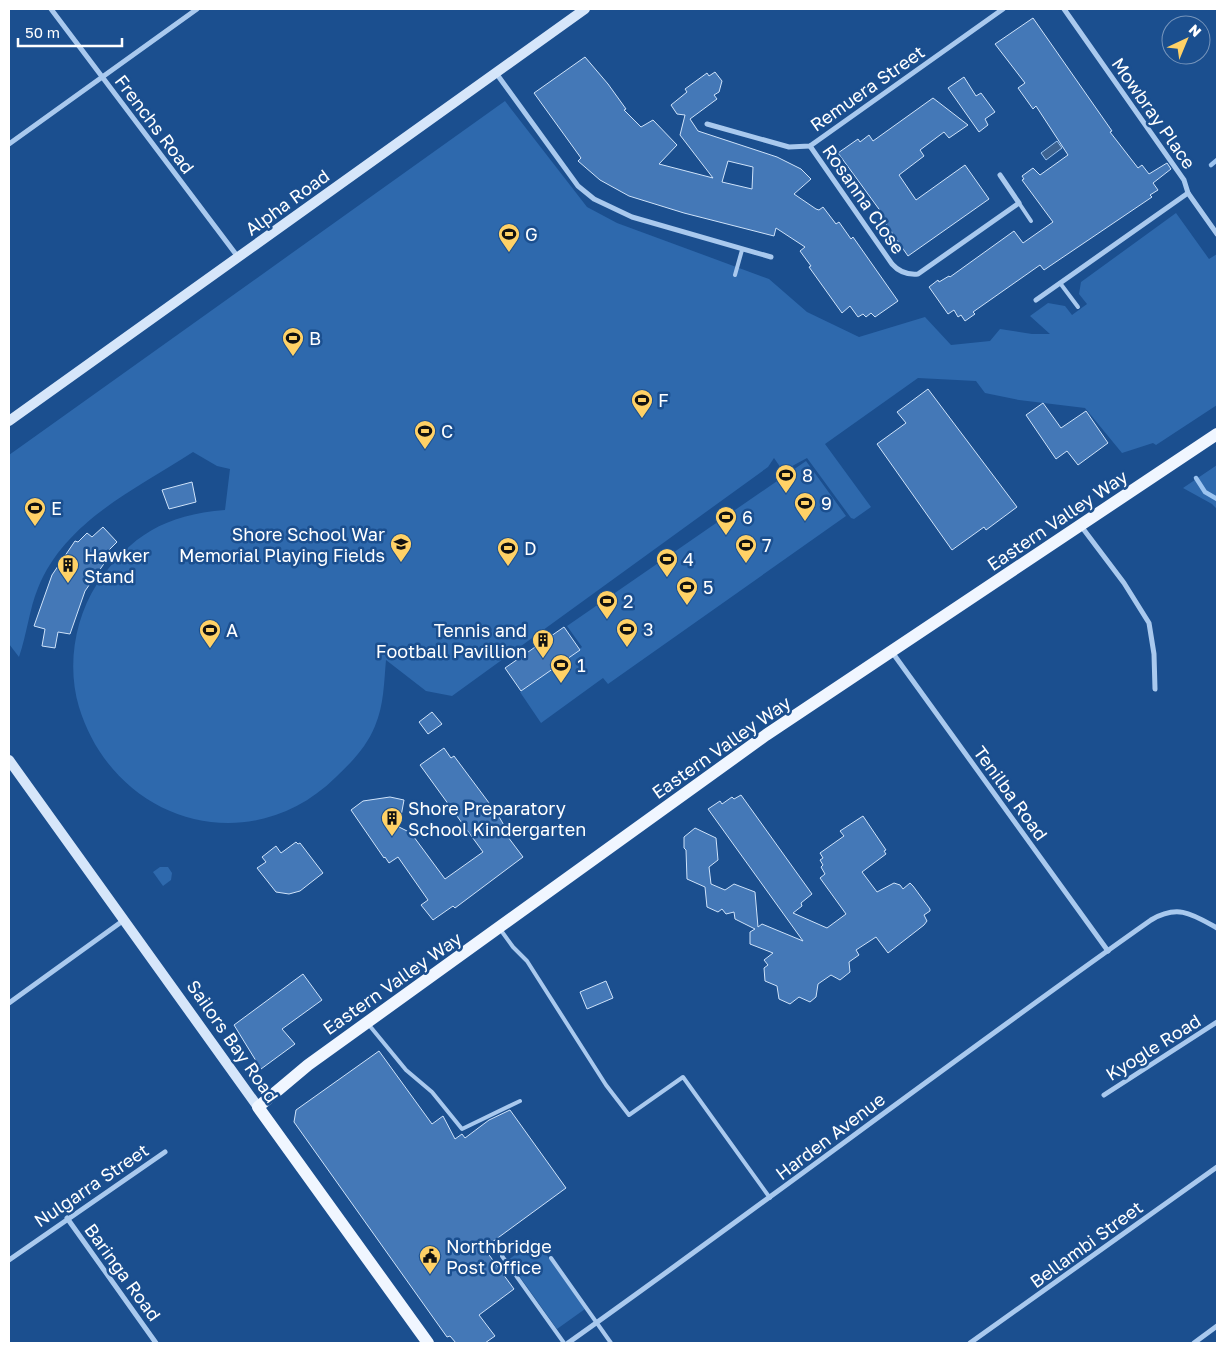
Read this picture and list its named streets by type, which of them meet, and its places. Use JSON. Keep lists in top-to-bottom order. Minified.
{"streets":{"main road":["Alpha Road","Eastern Valley Way","Sailors Bay Road"],"street":["Remuera Street","Mowbray Place","Frenchs Road","Rosanna Close","Tenilba Road","Kyogle Road","Harden Avenue","Nulgarra Street","Bellambi Street","Baringa Road"]},"crossings":[["Remuera Street","Rosanna Close"],["Frenchs Road","Alpha Road"],["Eastern Valley Way","Tenilba Road"],["Eastern Valley Way","Sailors Bay Road"],["Tenilba Road","Harden Avenue"],["Nulgarra Street","Baringa Road"]],"places":{"sports":["G","B","F","C","8","9","E","6","7","D","4","5","2","3","A","1"],"school or university":["Shore School War Memorial Playing Fields"],"building":["Hawker Stand","Tennis and Football Pavillion","Shore Preparatory School Kindergarten"],"public building":["Northbridge Post Office"]},"scale_bar":"50 m","north":"top right"}
